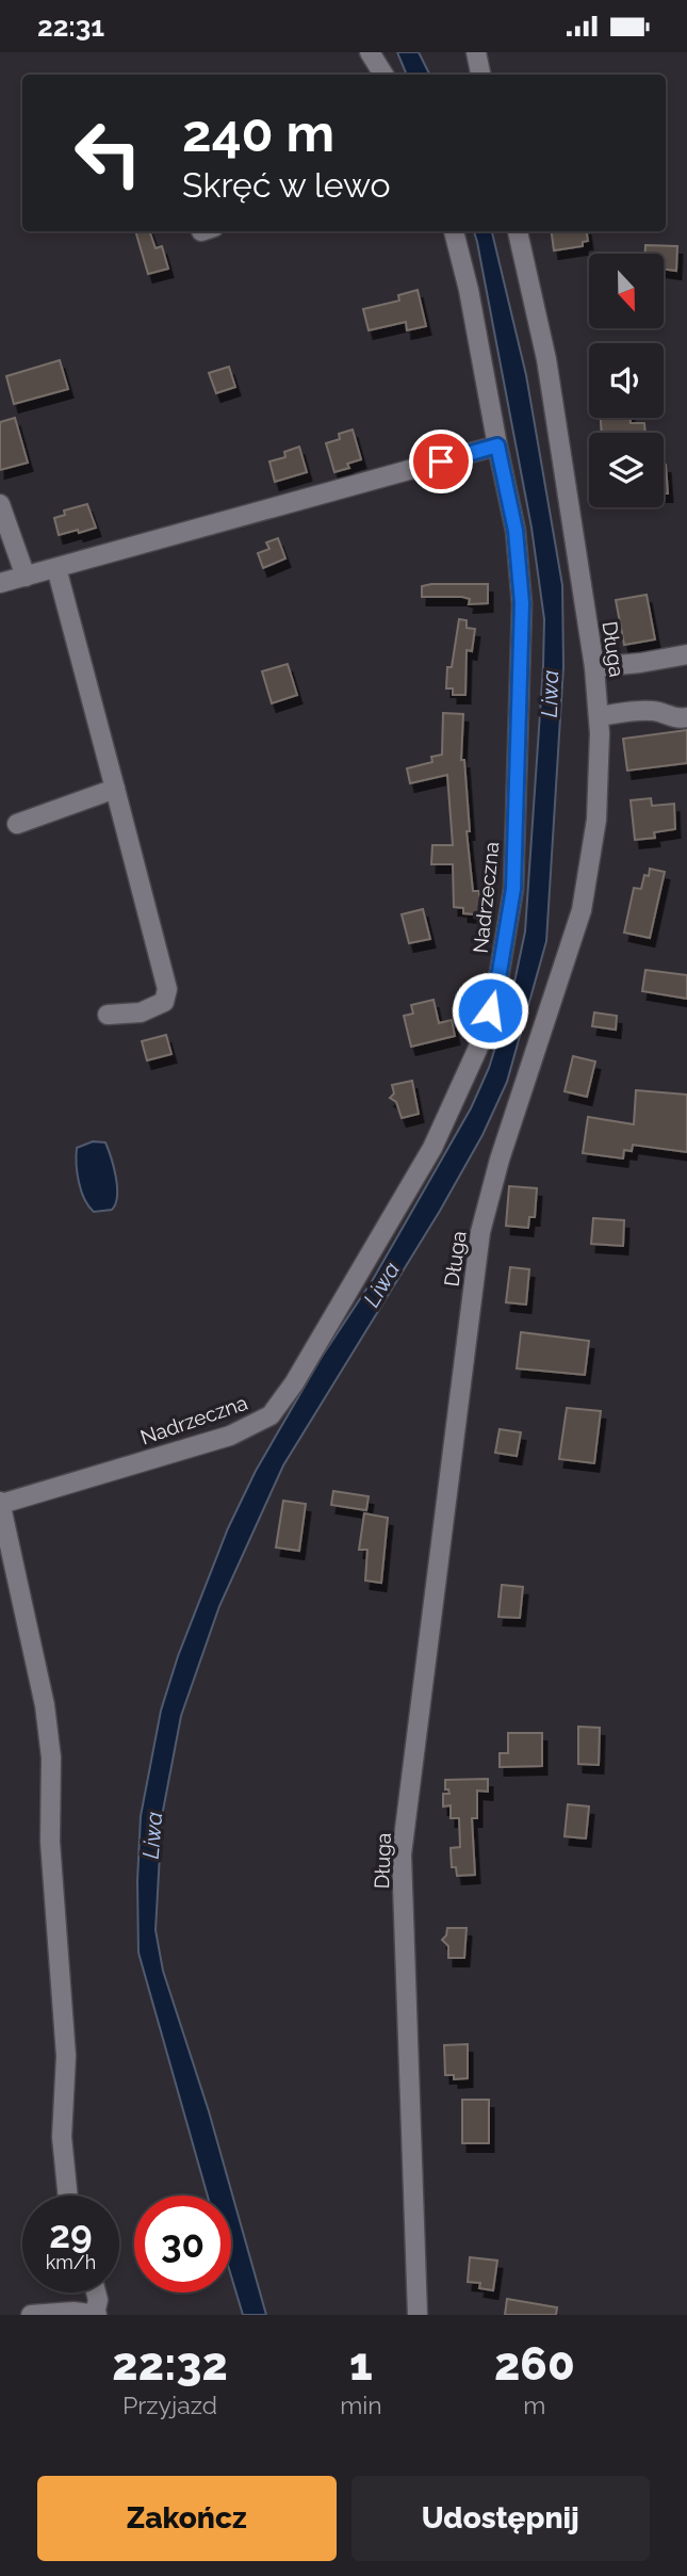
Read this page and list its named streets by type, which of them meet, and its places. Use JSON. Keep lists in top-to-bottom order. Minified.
{"streets":{"street":["Długa","Nadrzeczna"]},"water":["Liwa"],"north":"bottom","page":{"status":"22:31","turn":["240 m","Skręć w lewo"],"speed":"29 km/h","limit":"30","eta":["22:32","Przyjazd","1","min","260","m"],"buttons":["Zakończ","Udostępnij"]}}
